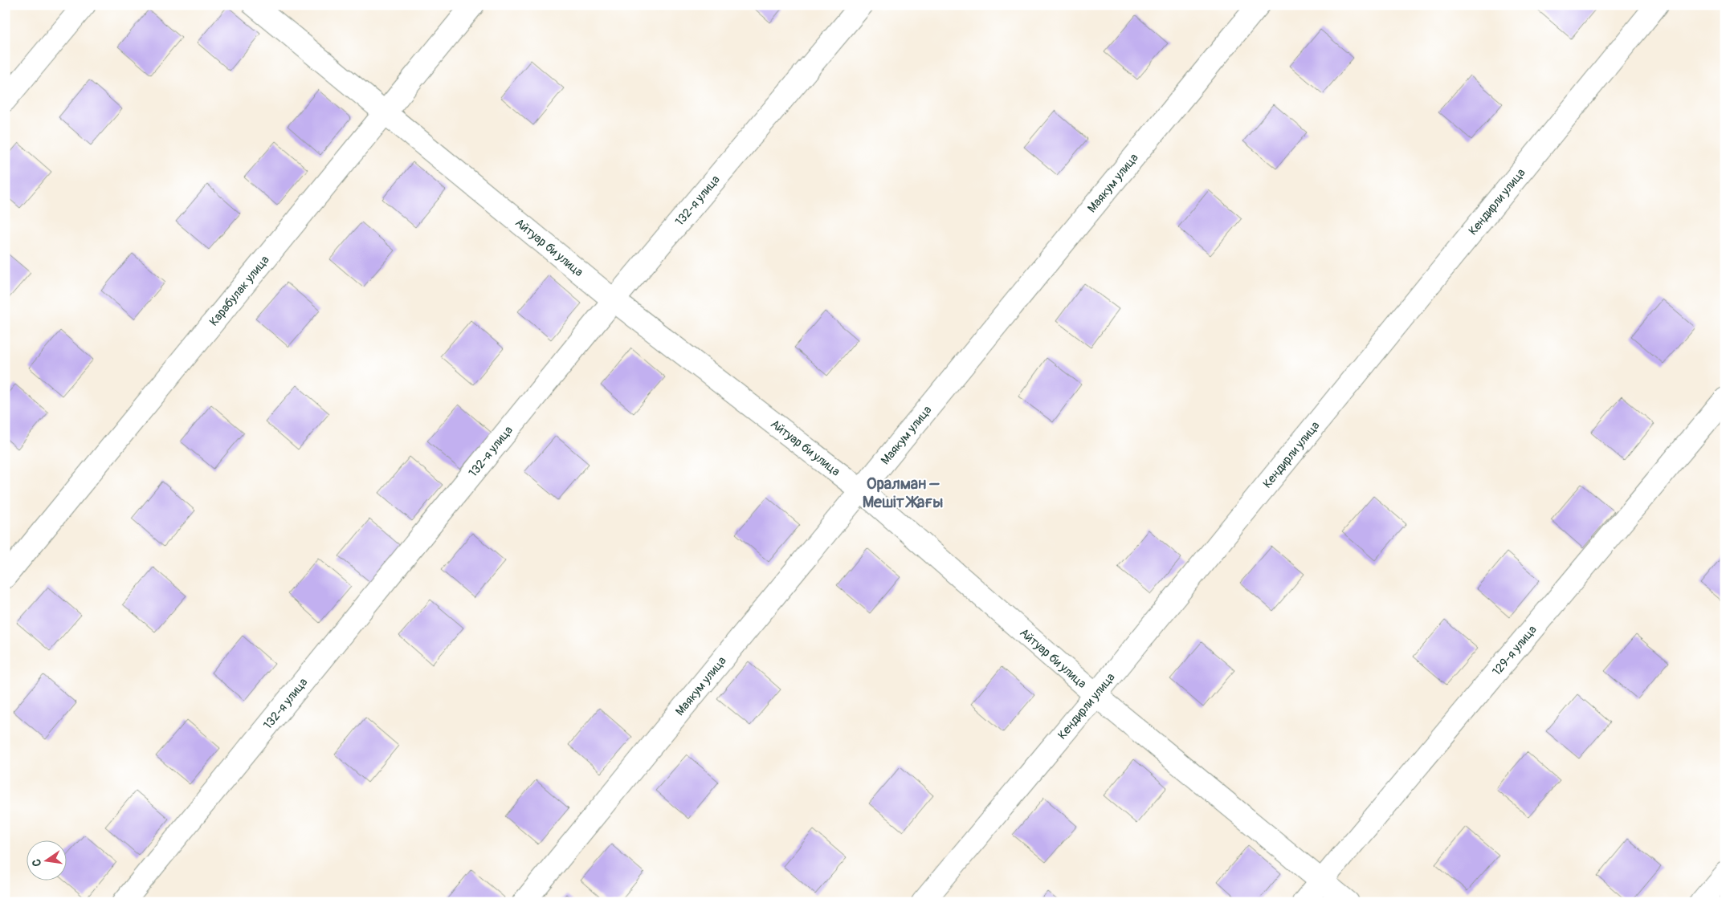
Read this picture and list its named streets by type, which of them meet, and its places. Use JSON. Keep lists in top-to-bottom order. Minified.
{"streets":{"street":["Маякум улица","132-я улица","Кендирли улица","Айтуар би улица","Карабулак улица","129-я улица"]},"crossings":[["Маякум улица","Айтуар би улица"],["132-я улица","Айтуар би улица"],["Кендирли улица","Айтуар би улица"],["Айтуар би улица","Карабулак улица"],["Айтуар би улица","129-я улица"]],"districts":["Оралман – Мешіт Жағы"],"north":"left"}
